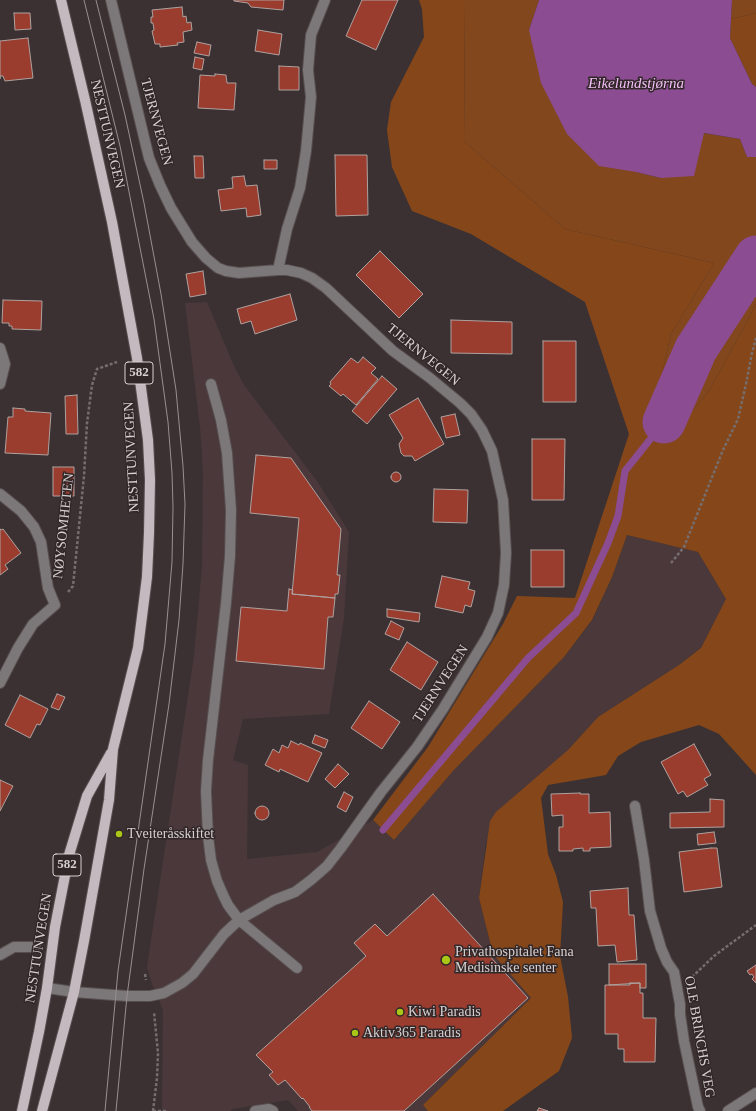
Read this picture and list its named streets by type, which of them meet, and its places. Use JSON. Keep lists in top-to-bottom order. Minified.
{"streets":{"main road":["NESTTUNVEGEN","582"],"street":["TJERNVEGEN","OLE BRINCHS VEG"],"path":["NØYSOMHETEN"]},"crossings":[["TJERNVEGEN","NESTTUNVEGEN"]],"water":["Eikelundstjørna"],"places":["Tveiteråsskiftet","Privathospitalet Fana Medisinske senter","Kiwi Paradis","Aktiv365 Paradis"]}
